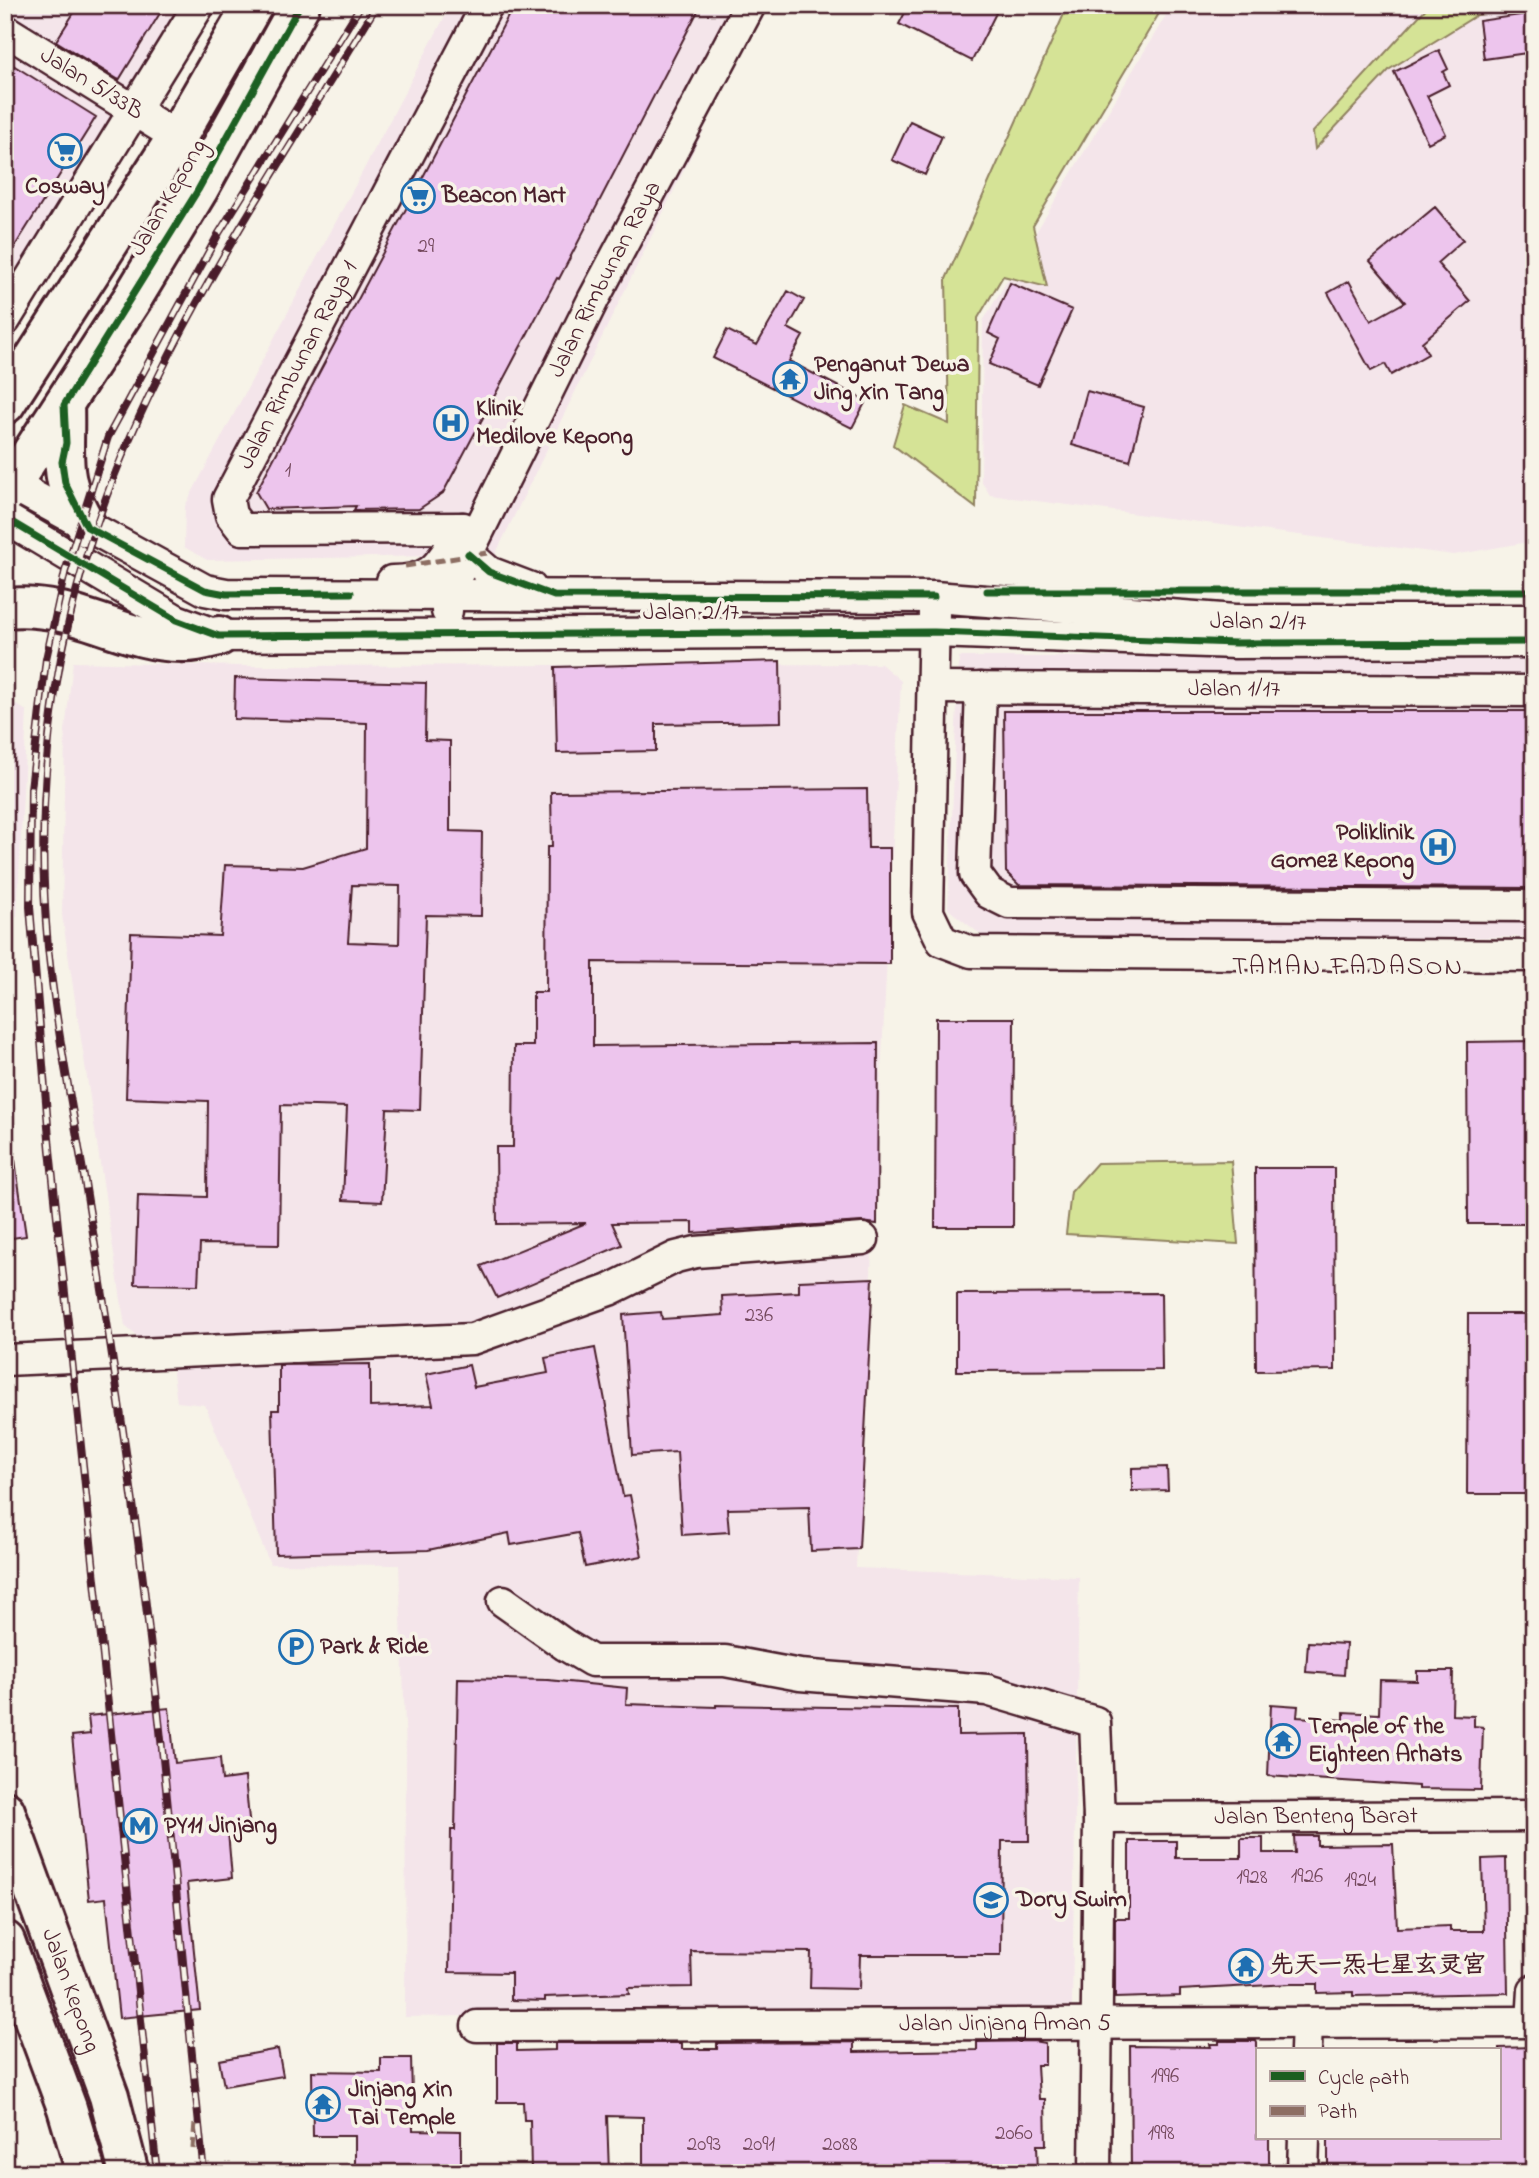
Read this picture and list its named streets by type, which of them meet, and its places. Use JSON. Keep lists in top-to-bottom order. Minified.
{"streets":{"main road":["Jalan Kepong"],"street":["Jalan 5/33B","Jalan Rimbunan Raya","Jalan Rimbunan Raya 1","Jalan 2/17","Jalan 1/17","Jalan Benteng Barat","Jalan Jinjang Aman 5"]},"crossings":[["Jalan 5/33B","Jalan Kepong"],["Jalan Kepong","Jalan 2/17"],["Jalan Rimbunan Raya","Jalan Rimbunan Raya 1"]],"districts":["TAMAN FADASON"],"places":{"supermarket":["Cosway","Beacon Mart"],"temple":["Penganut Dewa Jing Xin Tang","Temple of the Eighteen Arhats","先天一炁七星玄灵宫","Jinjang Xin Tai Temple"],"hospital":["Klinik Medilove Kepong","Poliklinik Gomez Kepong"],"parking":["Park & Ride"],"metro station":["PY11 Jinjang"],"school or university":["Dory Swim"]},"house_numbers":["29","1","236","1926","1928","1924","1996","2060","1998","2093","2091","2088"],"legend":["Cycle path","Path"]}
